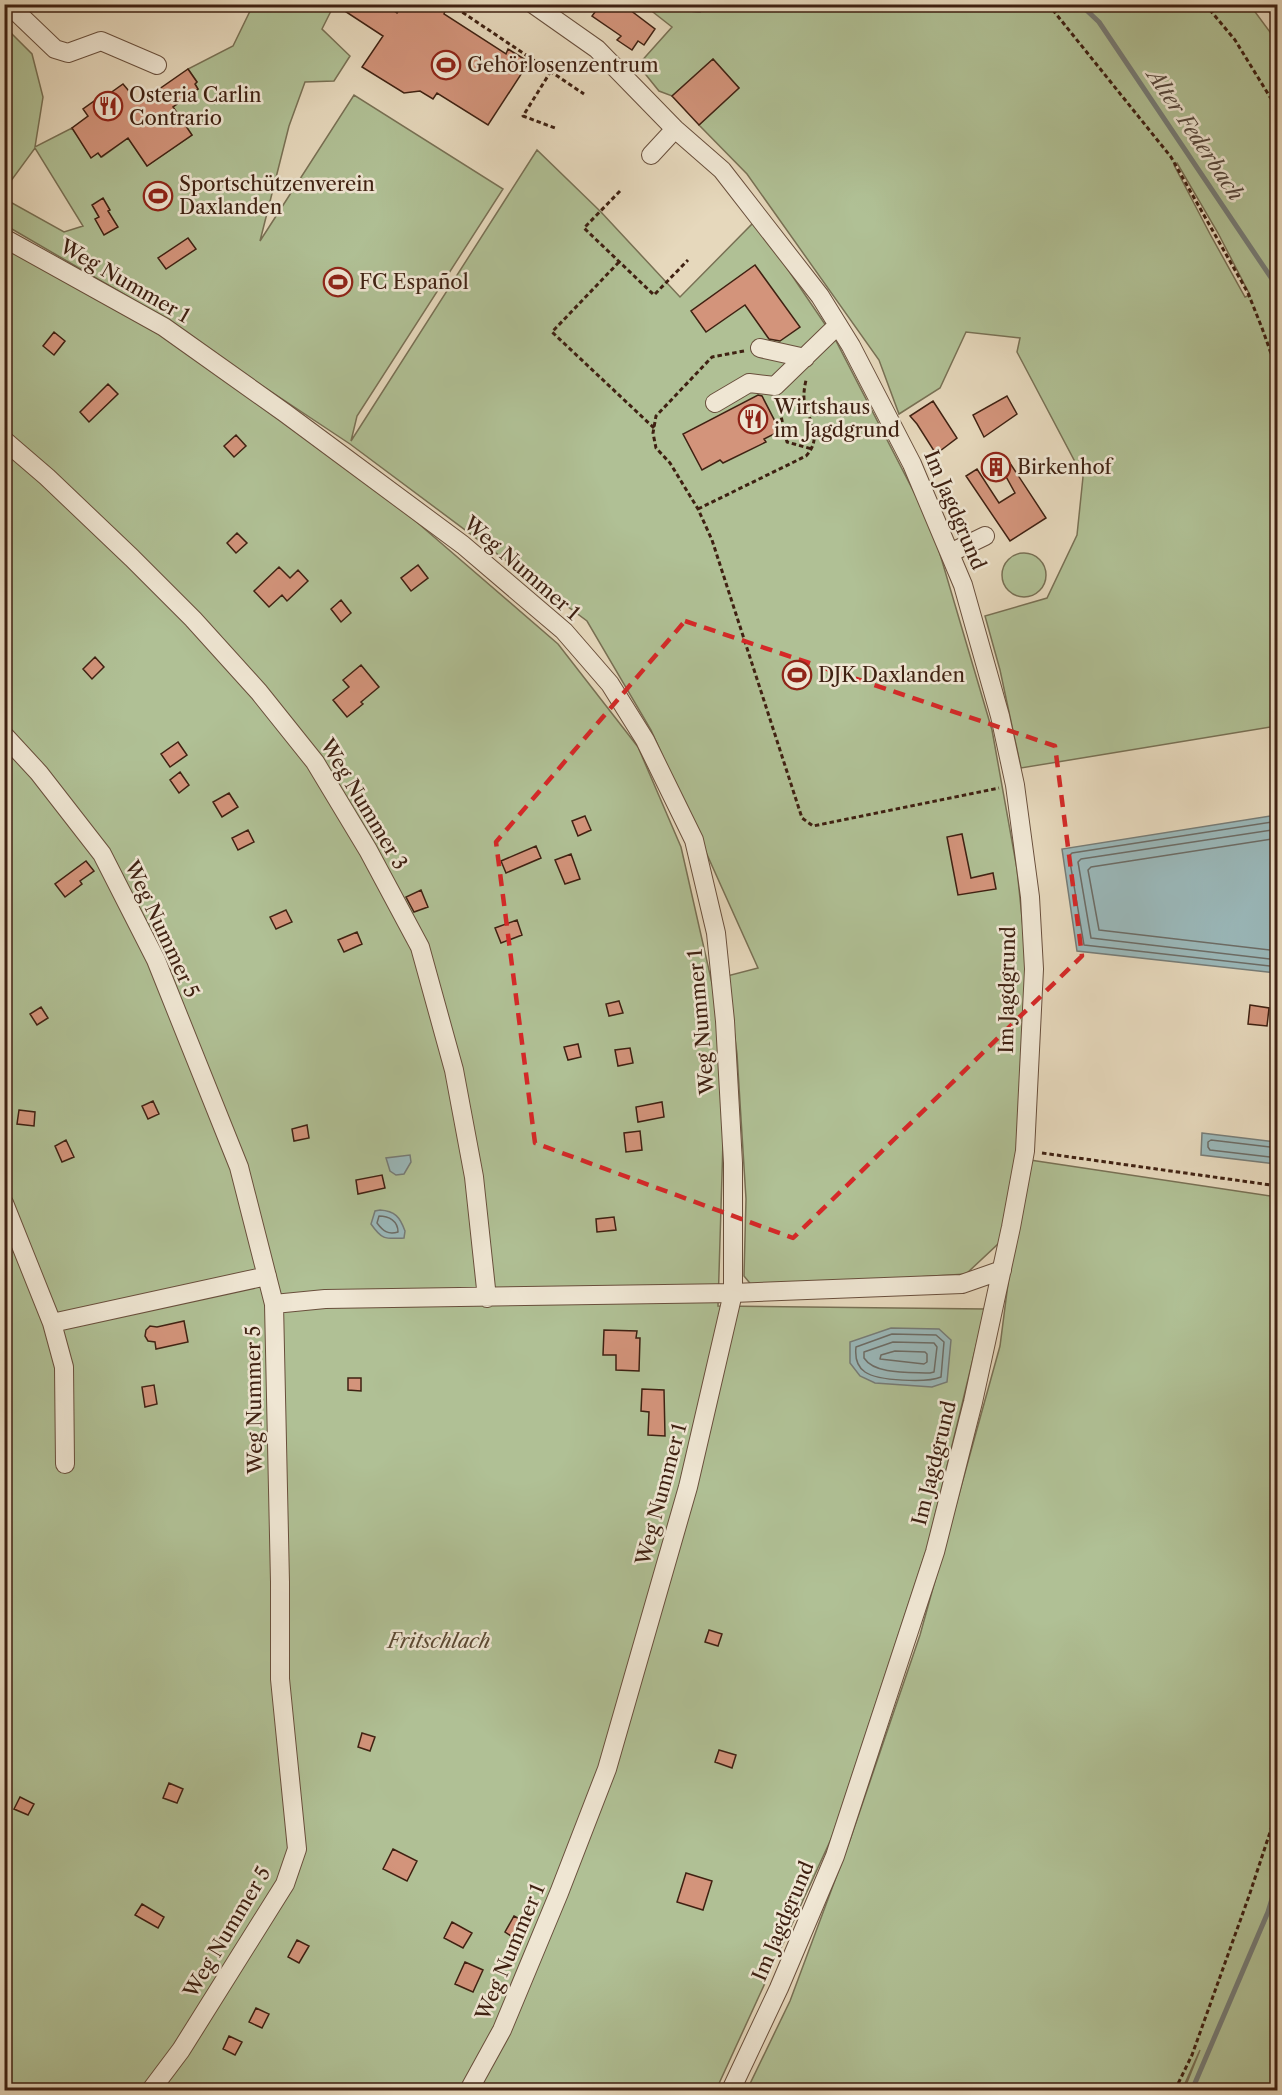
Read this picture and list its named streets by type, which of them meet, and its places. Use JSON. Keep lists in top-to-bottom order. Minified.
{"streets":{"street":["Weg Nummer 1","Im Jagdgrund","Weg Nummer 3","Weg Nummer 5"]},"water":["Alter Federbach"],"parks":["Fritschlach"],"places":{"sports":["Gehörlosenzentrum","Sportschützenverein Daxlanden","FC Español","DJK Daxlanden"],"restaurant":["Osteria Carlin Contrario","Wirtshaus im Jagdgrund"],"building":["Birkenhof"]}}
